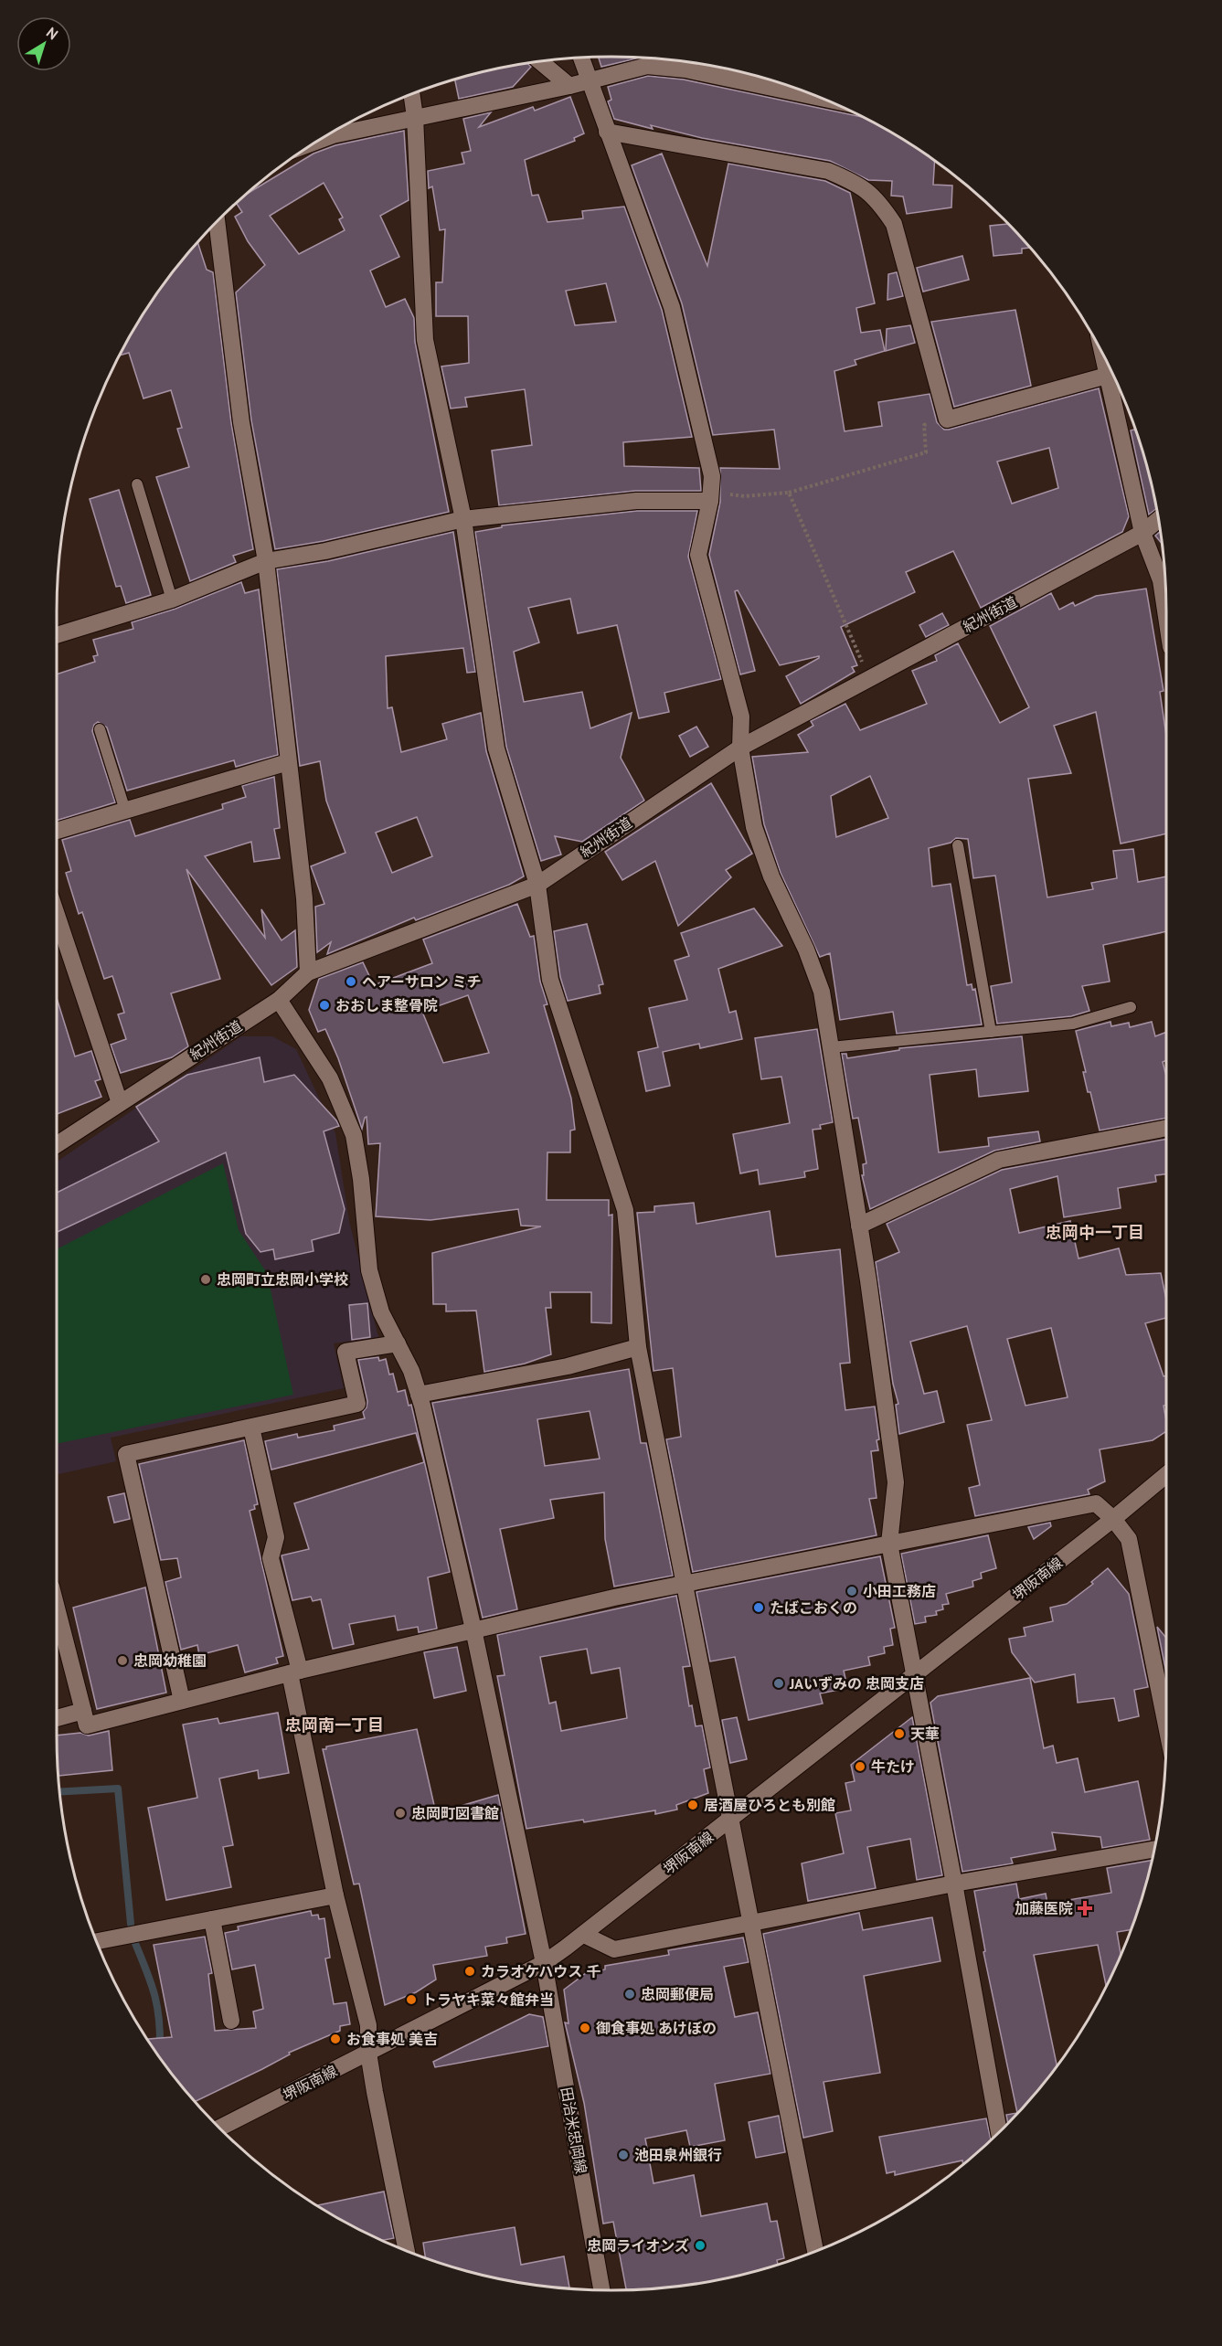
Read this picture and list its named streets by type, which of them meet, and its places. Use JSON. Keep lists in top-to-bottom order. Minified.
{"streets":{"street":["紀州街道","堺阪南線","田治米忠岡線"]},"crossings":[["紀州街道","田治米忠岡線"],["堺阪南線","田治米忠岡線"]],"districts":["忠岡中一丁目","忠岡南一丁目"],"places":{"other":["ヘアーサロン ミチ","おおしま整骨院","忠岡町立忠岡小学校","小田工務店","たばこおくの","忠岡幼稚園","JAいずみの 忠岡支店","天華","牛たけ","居酒屋ひろとも別館","忠岡町図書館","カラオケハウス 千","忠岡郵便局","トラヤキ菜々館弁当","御食事処 あけぼの","お食事処 美吉","池田泉州銀行","忠岡ライオンズ"],"health":["加藤医院"]},"north":"top right"}
